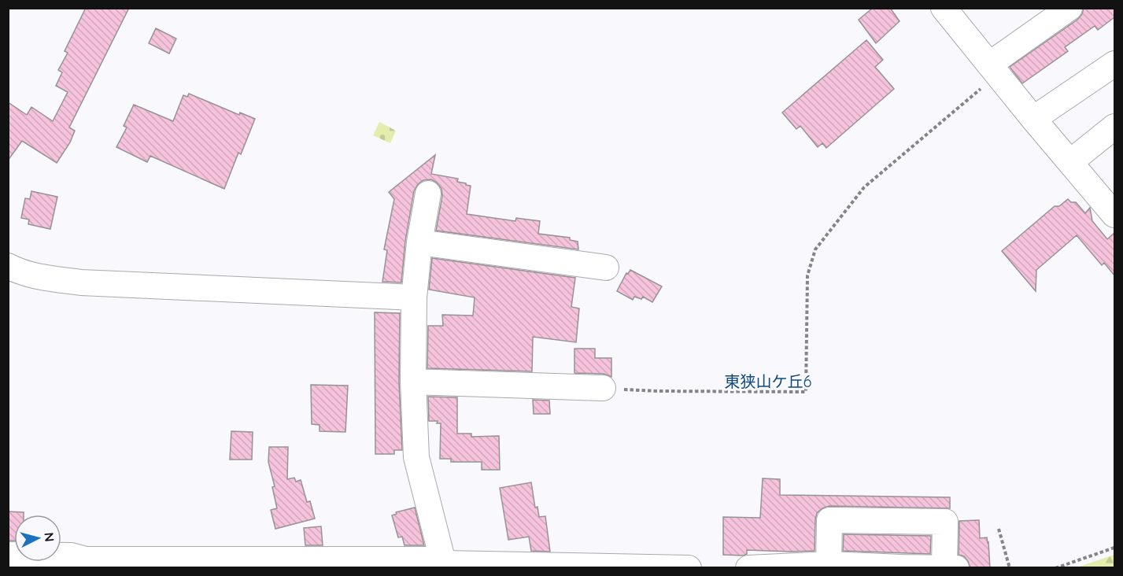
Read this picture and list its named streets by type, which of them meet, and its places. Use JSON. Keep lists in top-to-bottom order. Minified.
{"districts":["東狭山ケ丘6"],"north":"right"}
